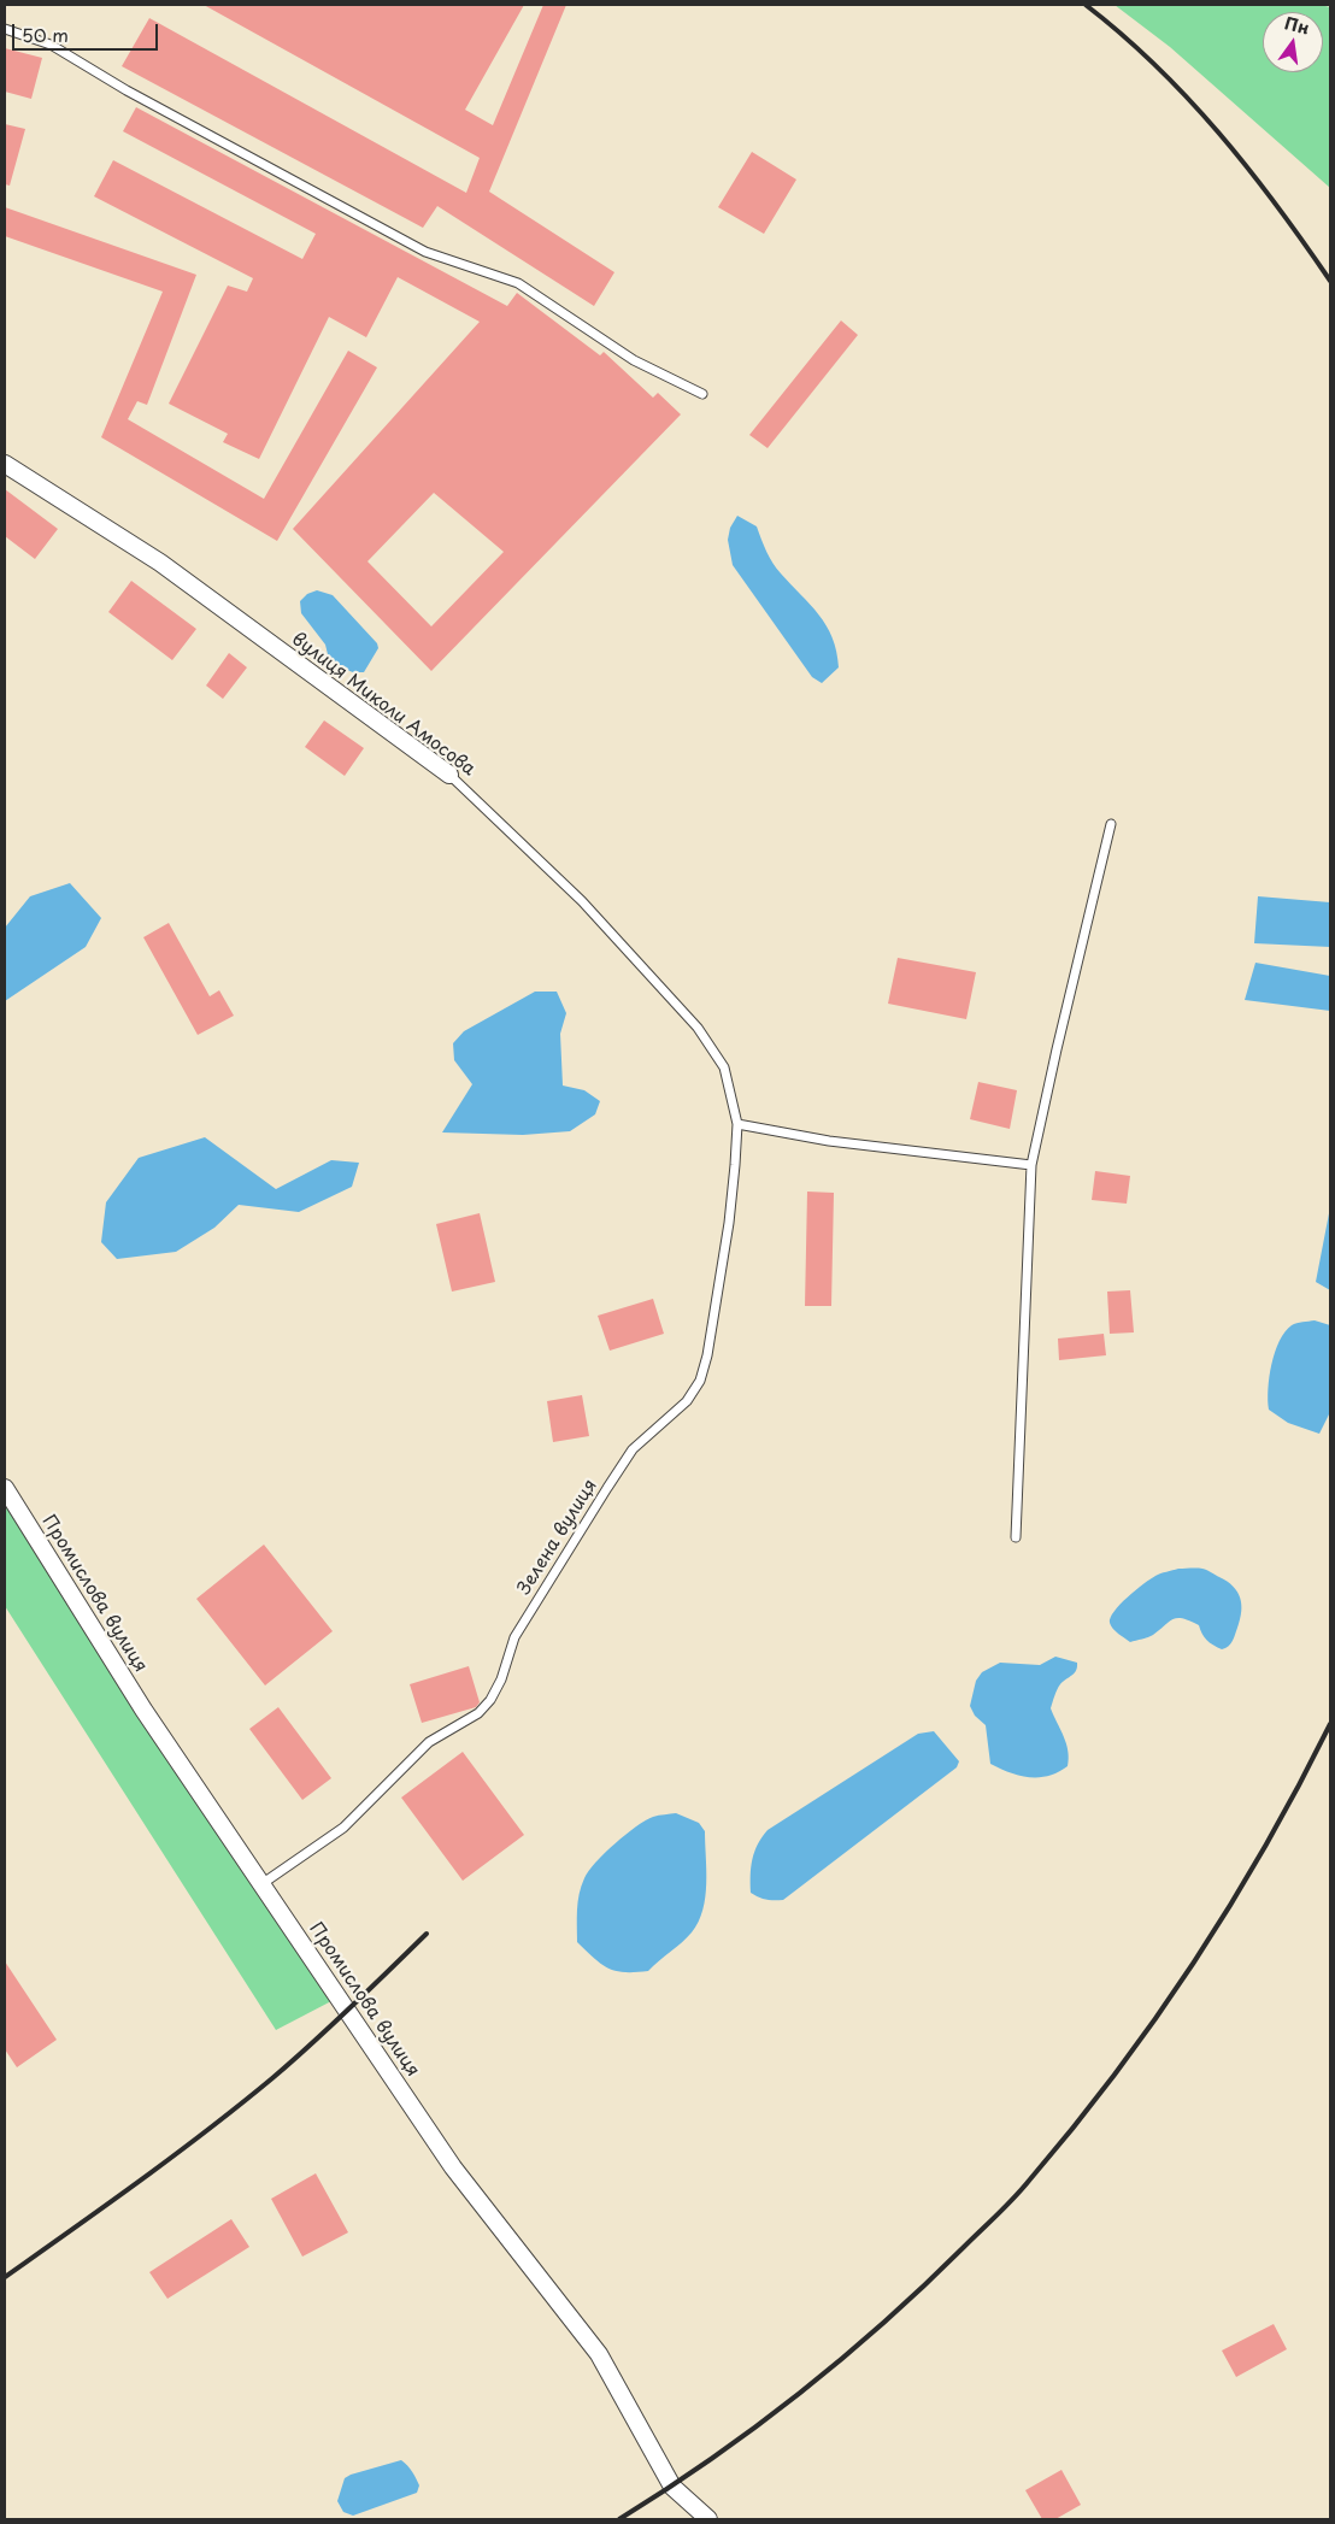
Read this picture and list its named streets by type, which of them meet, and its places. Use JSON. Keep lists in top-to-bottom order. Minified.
{"streets":{"street":["вулиця Миколи Амосова","Промислова вулиця"],"lane":["Зелена вулиця"]},"crossings":[["вулиця Миколи Амосова","Зелена вулиця"],["Зелена вулиця","Промислова вулиця"]],"scale_bar":"50 m","north":"top"}
